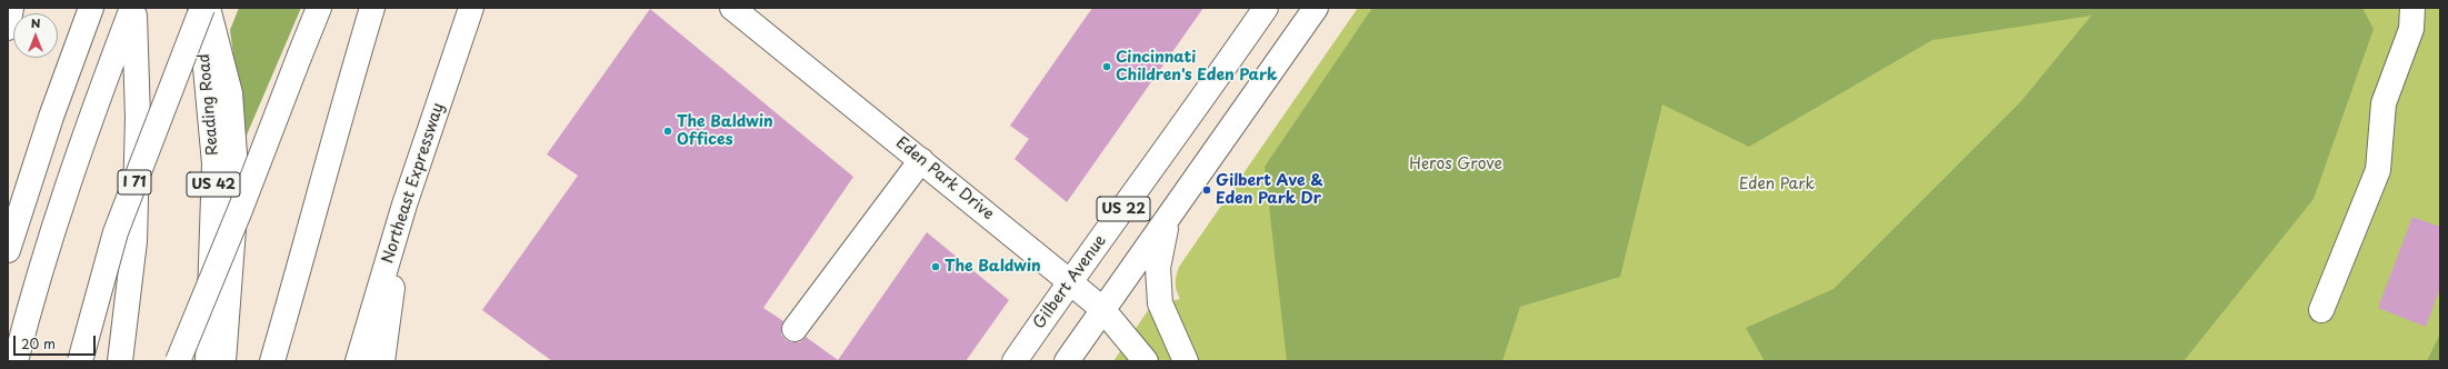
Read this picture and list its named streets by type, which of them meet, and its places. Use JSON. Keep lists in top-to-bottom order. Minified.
{"streets":{"main road":["Reading Road","Eden Park Drive","I 71","Northeast Expressway","US 42","US 22","Gilbert Avenue"]},"crossings":[["Reading Road","I 71"],["Eden Park Drive","US 22"],["Eden Park Drive","Gilbert Avenue"]],"parks":["Heros Grove","Eden Park"],"places":["Cincinnati Children's Eden Park","The Baldwin Offices","Gilbert Ave & Eden Park Dr","The Baldwin"],"scale_bar":"20 m","north":"top"}
